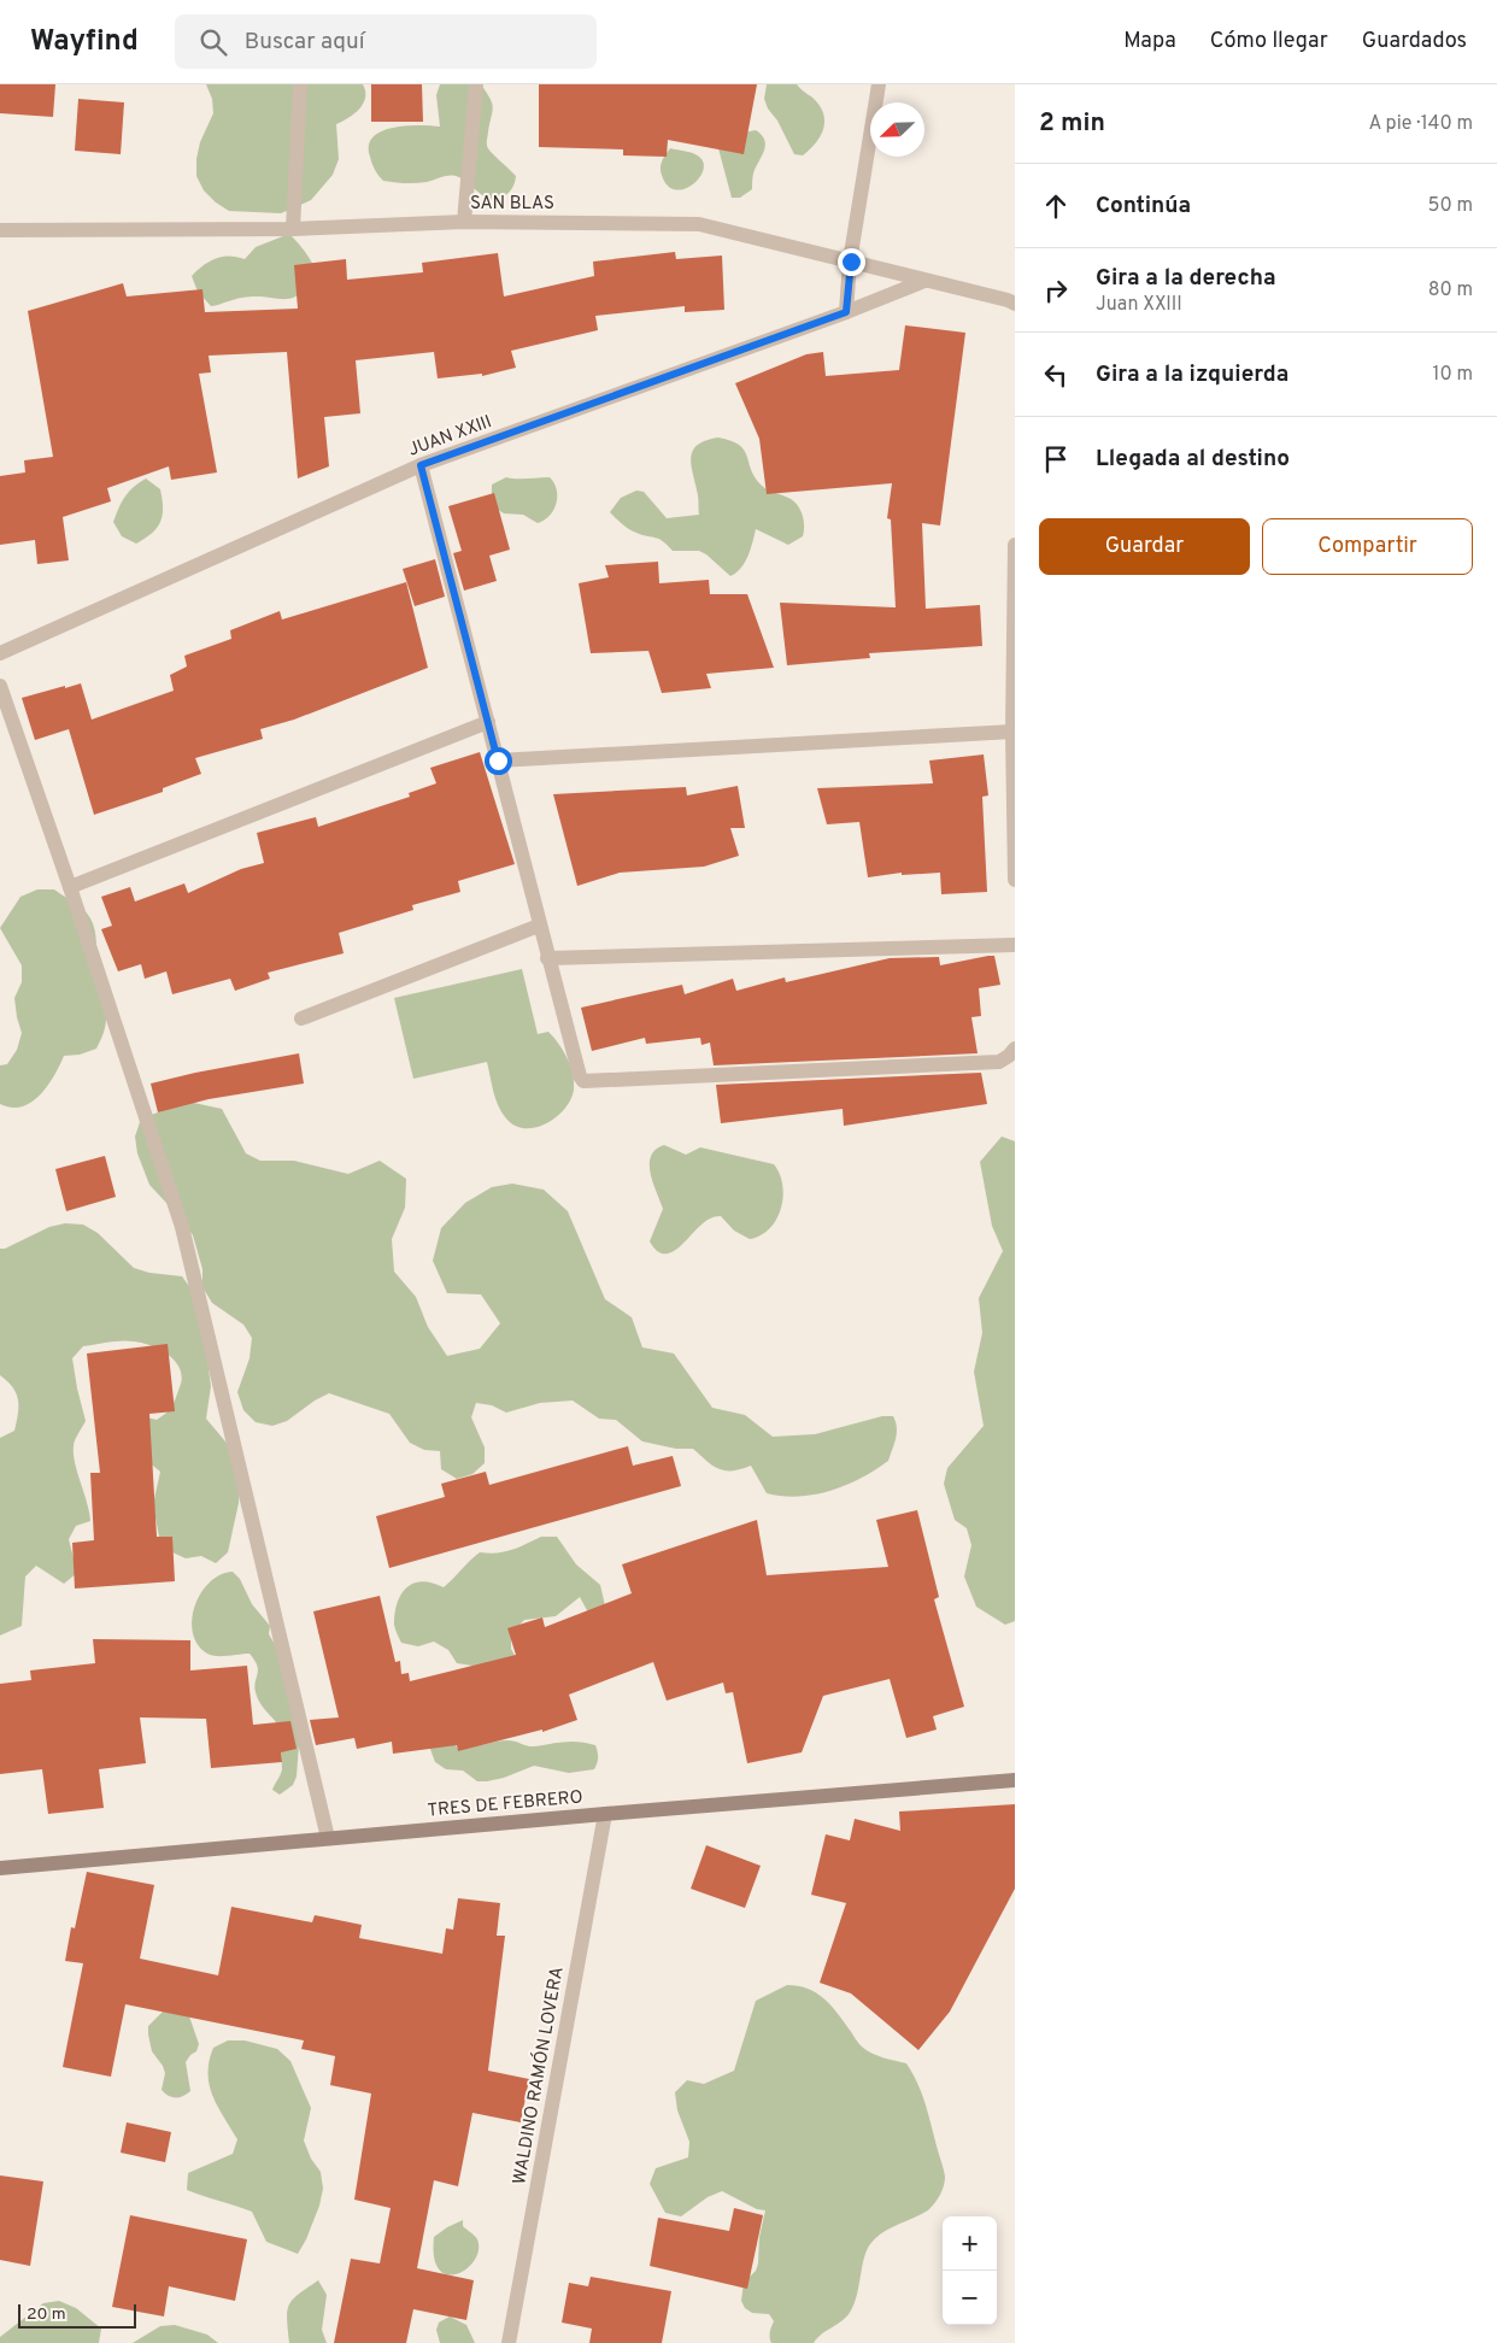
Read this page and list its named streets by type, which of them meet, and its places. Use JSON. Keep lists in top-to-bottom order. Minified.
{"streets":{"street":["SAN BLAS","JUAN XXIII","TRES DE FEBRERO","WALDINO RAMÓN LOVERA"]},"crossings":[["SAN BLAS","JUAN XXIII"],["TRES DE FEBRERO","WALDINO RAMÓN LOVERA"]],"scale_bar":"20 m","north":"bottom left","page":{"header":"Wayfind","search":"Buscar aquí","nav":["Mapa","Cómo llegar","Guardados"],"heading":["2 min","A pie · 140 m"],"list":[["Continúa","50 m"],["Gira a la derecha","Juan XXIII","80 m"],["Gira a la izquierda","10 m"],"Llegada al destino"],"buttons":["Guardar","Compartir"],"map_buttons":["+","−"],"scale":"20 m"}}
